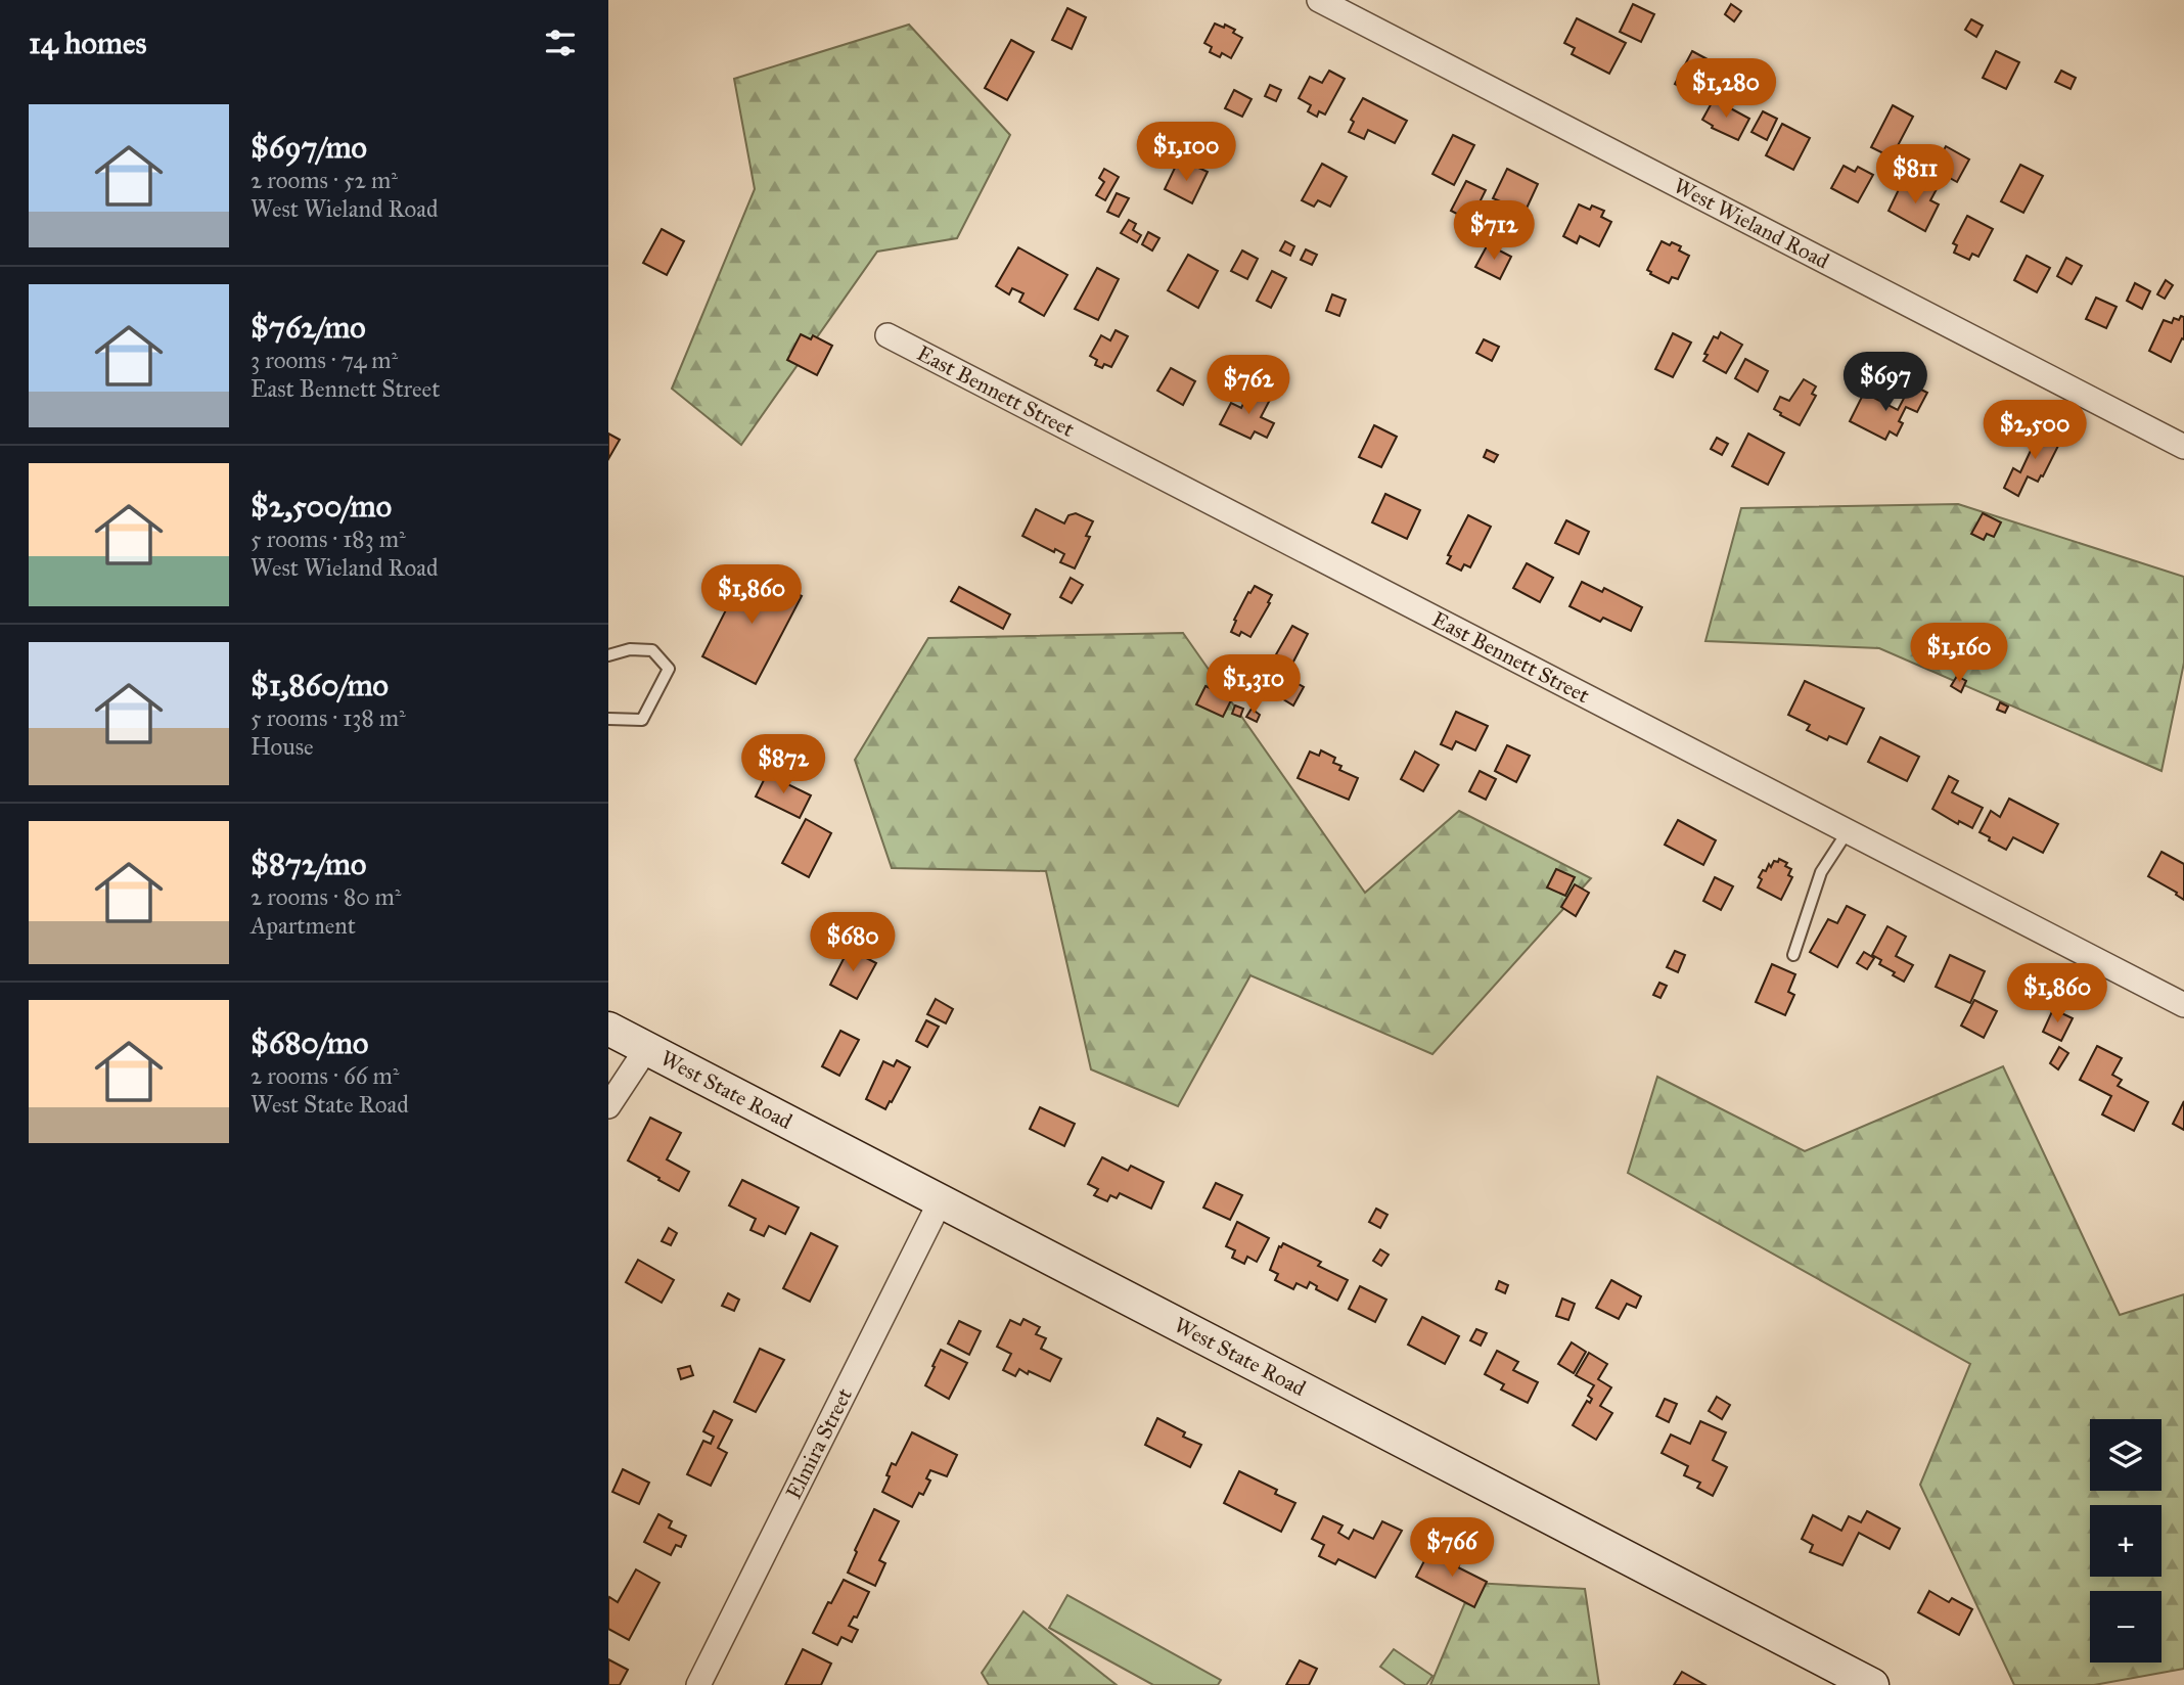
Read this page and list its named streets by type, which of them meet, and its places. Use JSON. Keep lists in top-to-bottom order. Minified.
{"streets":{"street":["West Wieland Road","East Bennett Street","West State Road","Elmira Street"]},"crossings":[["West State Road","Elmira Street"]],"page":{"heading":"14 homes","price":["$1,280","$1,100","$811","$712","$697","$762","$2,500","$1,860","$1,160","$1,310","$872","$680","$1,860","$766"],"list":[{"name":"$697/mo","note":"2 rooms · 52 m² · West Wieland Road"},{"name":"$762/mo","note":"3 rooms · 74 m² · East Bennett Street"},{"name":"$2,500/mo","note":"5 rooms · 183 m² · West Wieland Road"},{"name":"$1,860/mo","note":"5 rooms · 138 m² · House"},{"name":"$872/mo","note":"2 rooms · 80 m² · Apartment"},{"name":"$680/mo","note":"2 rooms · 66 m² · West State Road"}],"map_buttons":["+","−"]}}
